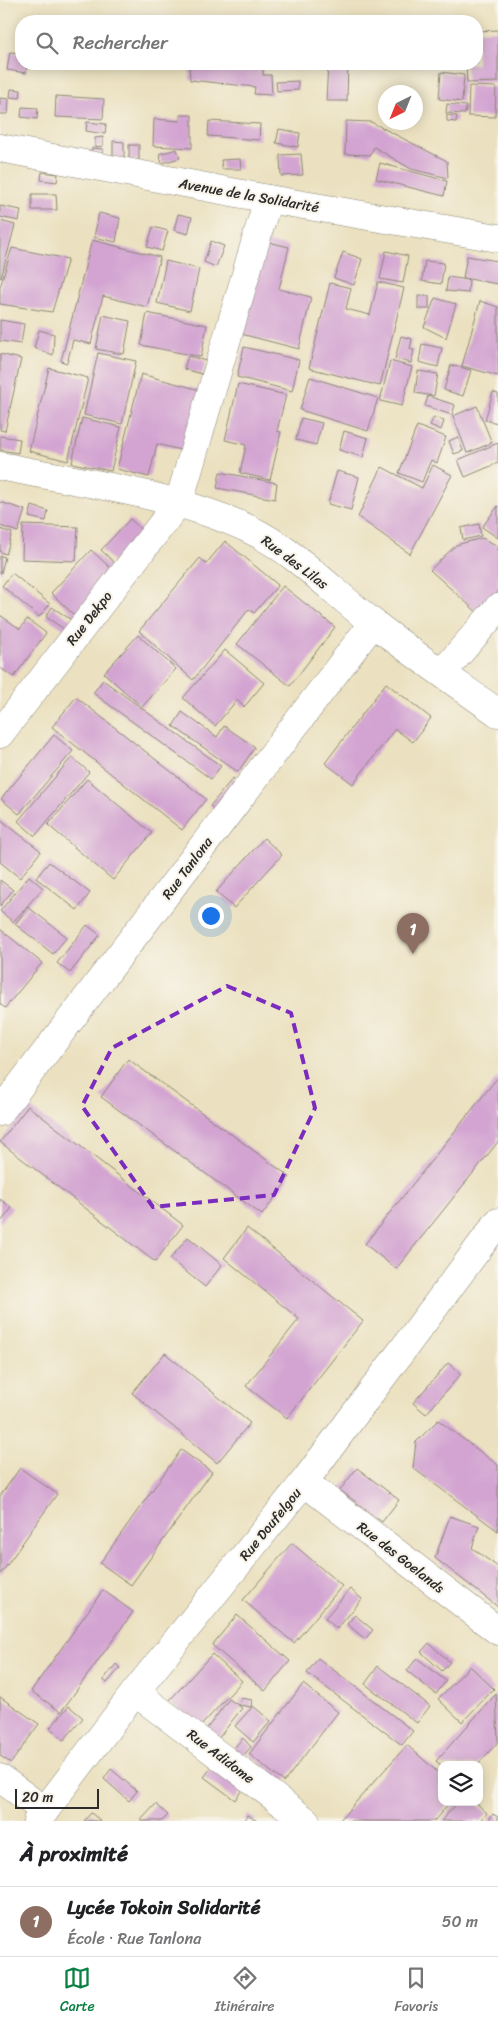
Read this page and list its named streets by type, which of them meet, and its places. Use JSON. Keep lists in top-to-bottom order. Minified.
{"streets":{"street":["Avenue de la Solidarité","Rue des Lilas","Rue Dekpo","Rue Tanlona","Rue Doufelgou","Rue des Goelands","Rue Adidome"]},"crossings":[["Rue des Lilas","Rue Dekpo"],["Rue des Lilas","Rue Tanlona"],["Rue Doufelgou","Rue des Goelands"],["Rue Doufelgou","Rue Adidome"]],"scale_bar":"20 m","north":"bottom left","page":{"search":"Rechercher","pins":"1","scale":"20 m","heading":"À proximité","list":[{"mark":"1","name":"Lycée Tokoin Solidarité","note":"École · Rue Tanlona","value":"50 m"}],"nav":["Carte","Itinéraire","Favoris"]}}
